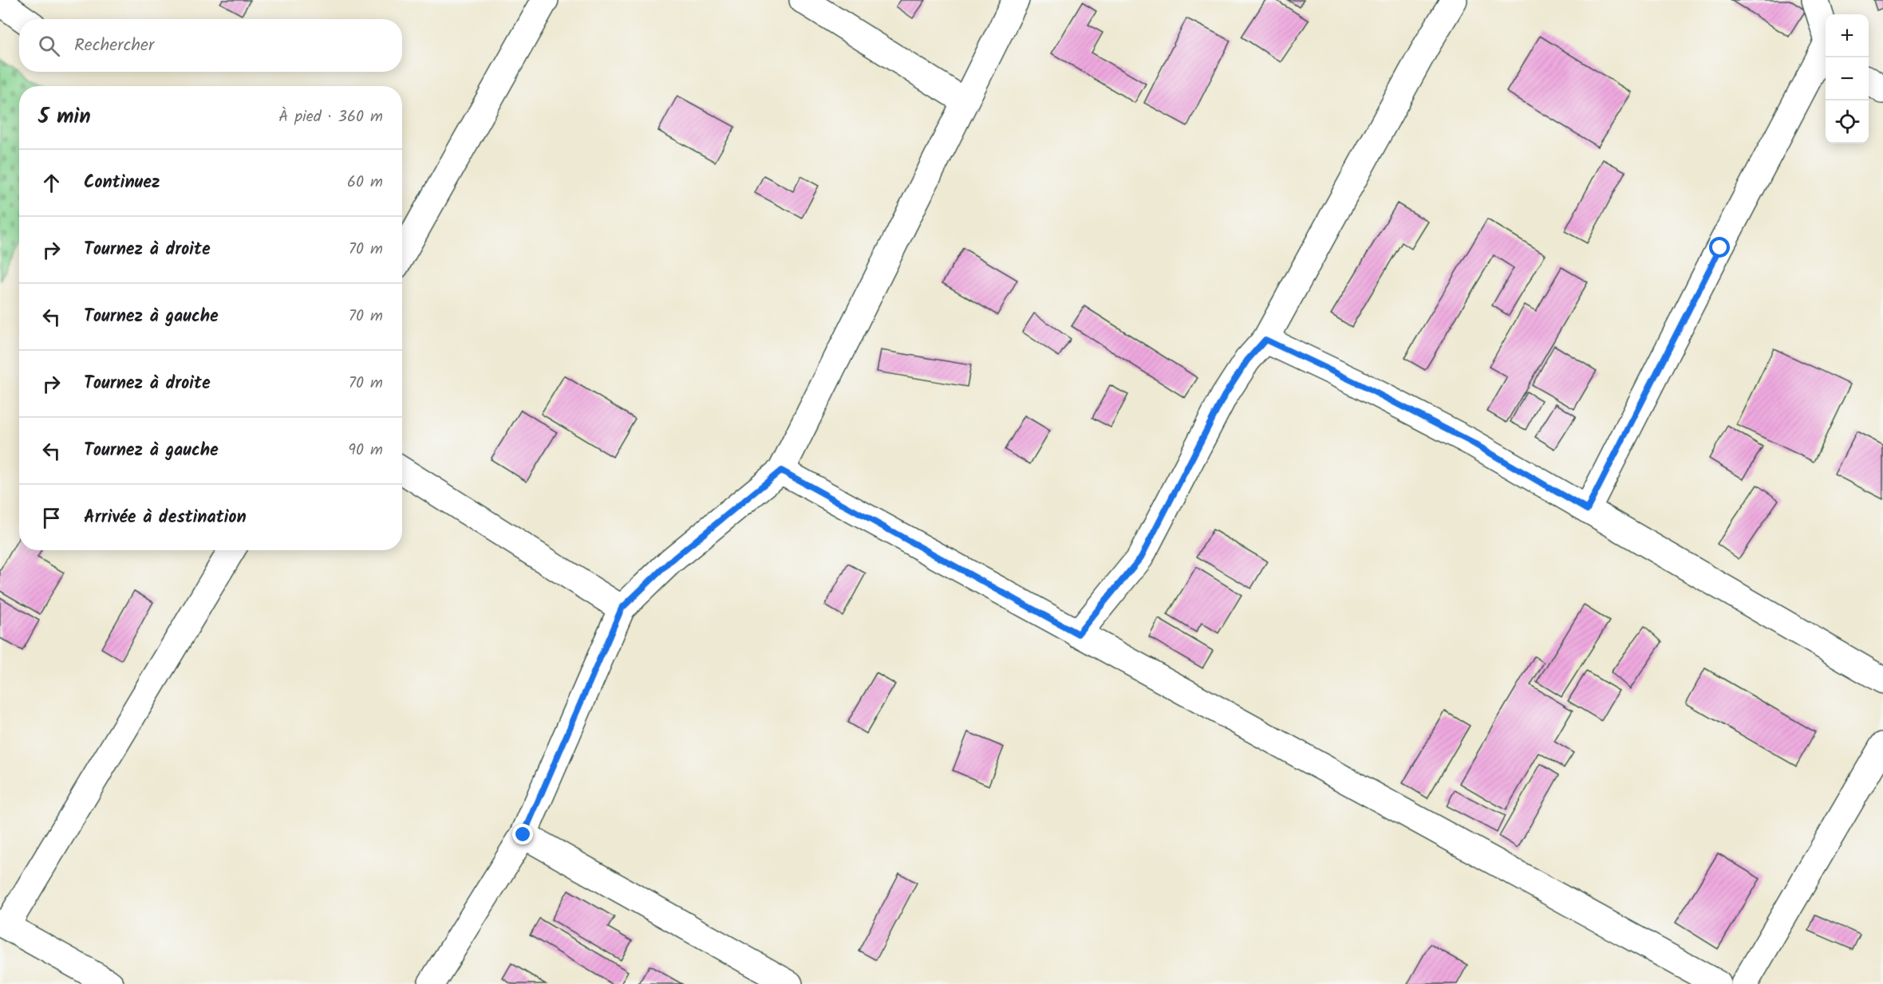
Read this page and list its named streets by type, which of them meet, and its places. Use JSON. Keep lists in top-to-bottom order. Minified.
{"page":{"map_buttons":["+","−"],"search":"Rechercher","heading":["5 min","À pied · 360 m"],"list":[["Continuez","60 m"],["Tournez à droite","70 m"],["Tournez à gauche","70 m"],["Tournez à droite","70 m"],["Tournez à gauche","90 m"],"Arrivée à destination"]}}
